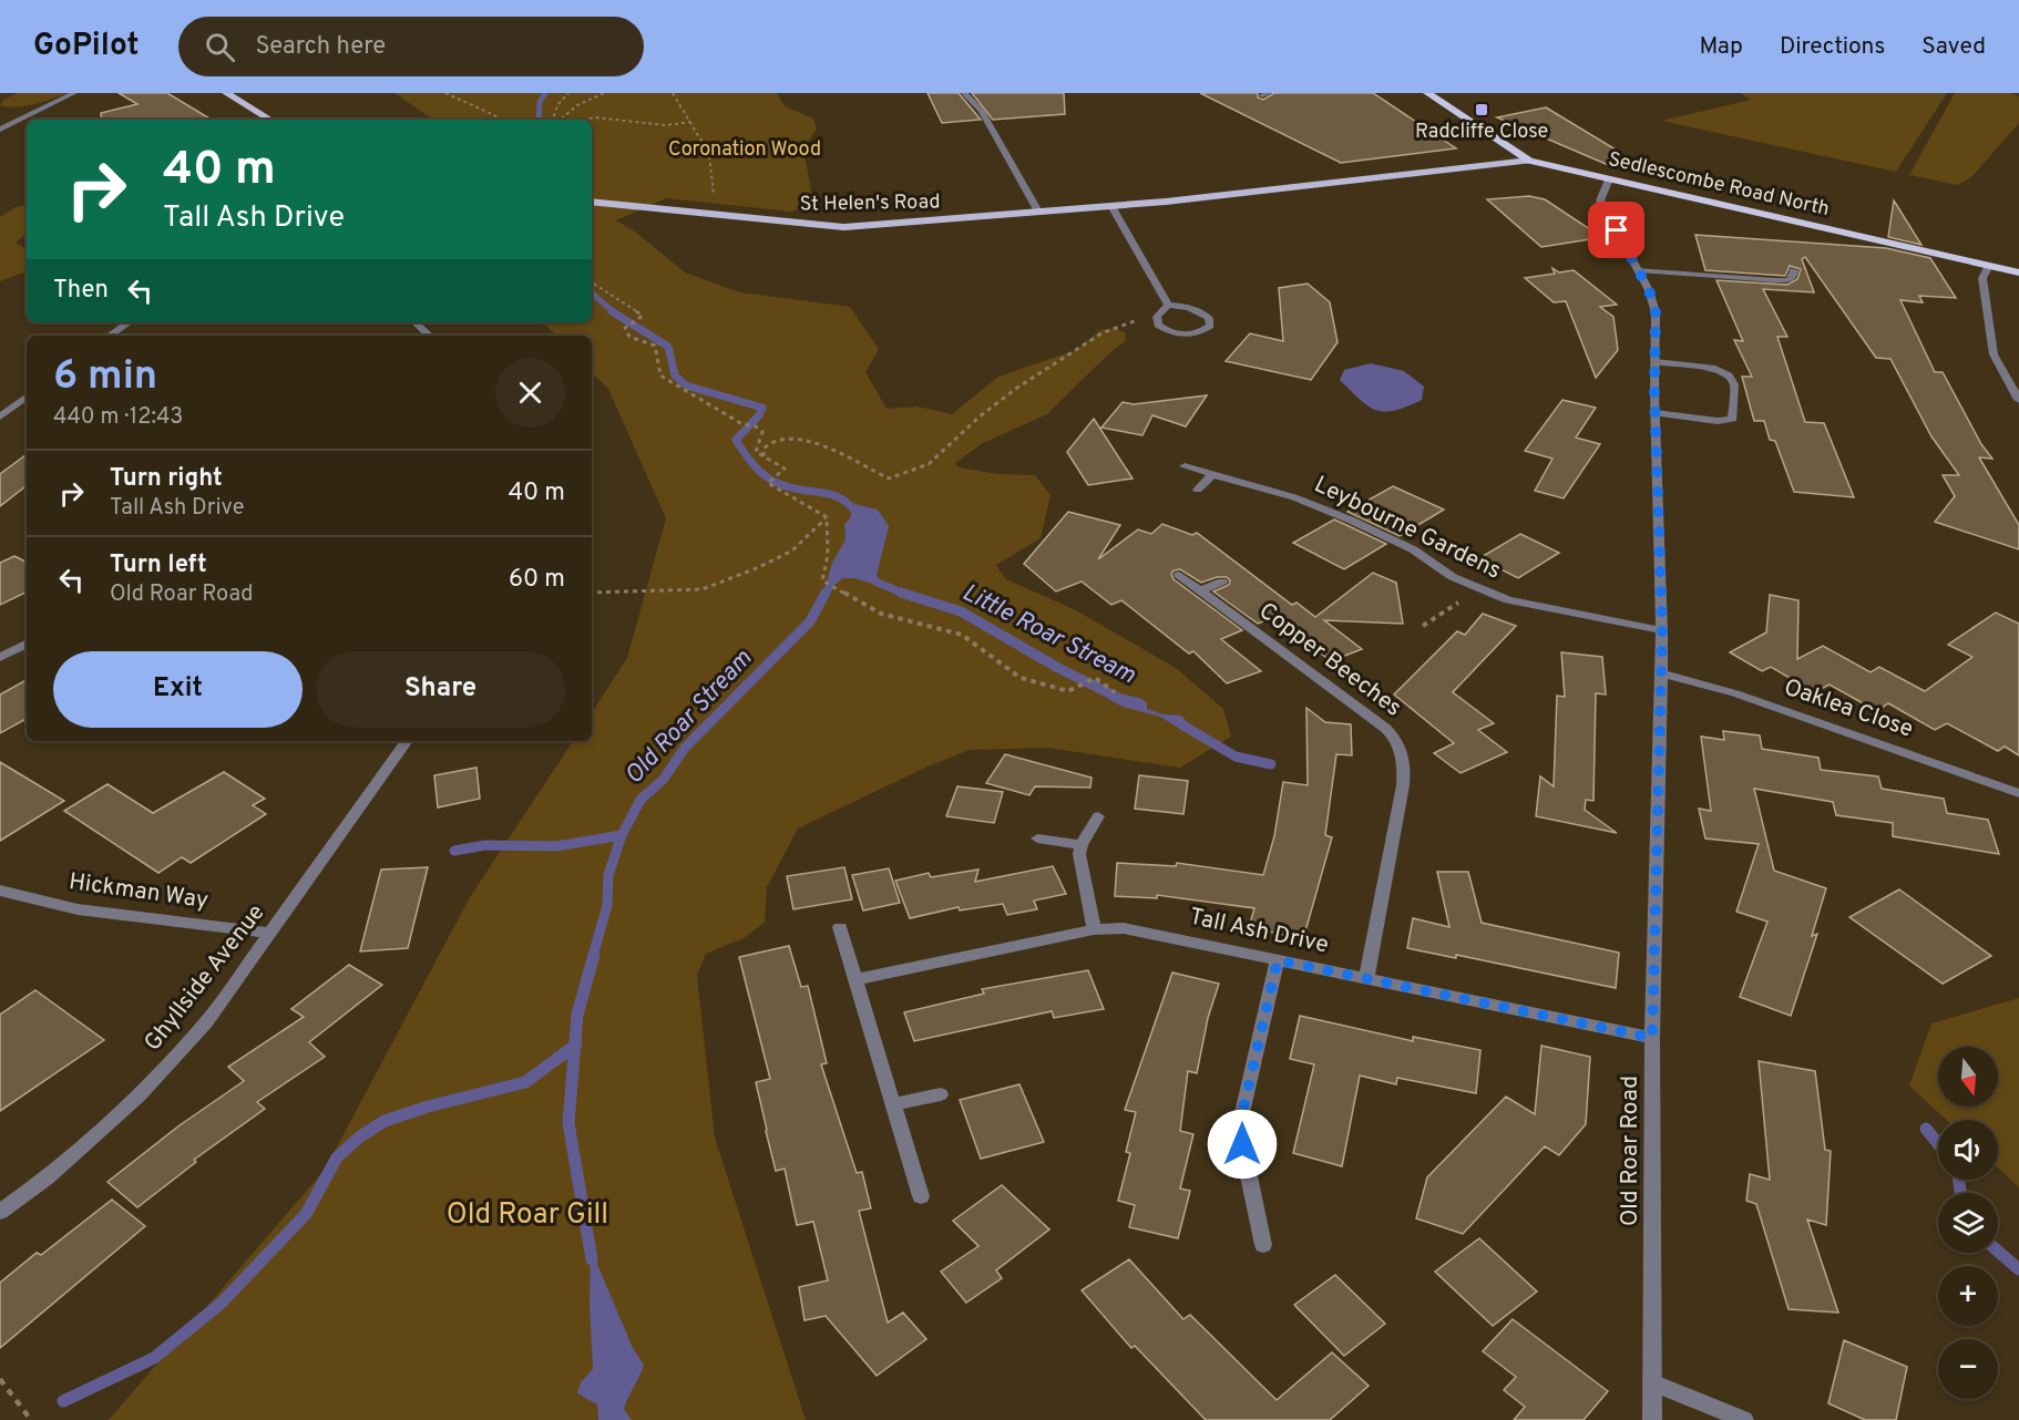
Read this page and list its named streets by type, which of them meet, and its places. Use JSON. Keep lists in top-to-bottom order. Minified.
{"streets":{"highway":["Sedlescombe Road North"],"main road":["St Helen's Road"],"street":["Leybourne Gardens","Copper Beeches","Oaklea Close","Hickman Way","Tall Ash Drive","Ghyllside Avenue","Old Roar Road"]},"crossings":[["Sedlescombe Road North","St Helen's Road"],["Sedlescombe Road North","Old Roar Road"],["Leybourne Gardens","Old Roar Road"],["Copper Beeches","Tall Ash Drive"],["Oaklea Close","Old Roar Road"],["Hickman Way","Ghyllside Avenue"],["Tall Ash Drive","Old Roar Road"]],"water":["Little Roar Stream","Old Roar Stream"],"parks":["Coronation Wood","Old Roar Gill"],"places":{"transit":["Radcliffe Close"]},"north":"bottom","page":{"header":"GoPilot","search":"Search here","nav":["Map","Directions","Saved"],"turn":["40 m","Tall Ash Drive"],"then":"Then","heading":["6 min","440 m · 12:43"],"list":[{"name":"Turn right","note":"Tall Ash Drive","value":"40 m"},{"name":"Turn left","note":"Old Roar Road","value":"60 m"}],"buttons":["Exit","Share"],"map_buttons":["+","−"]}}
